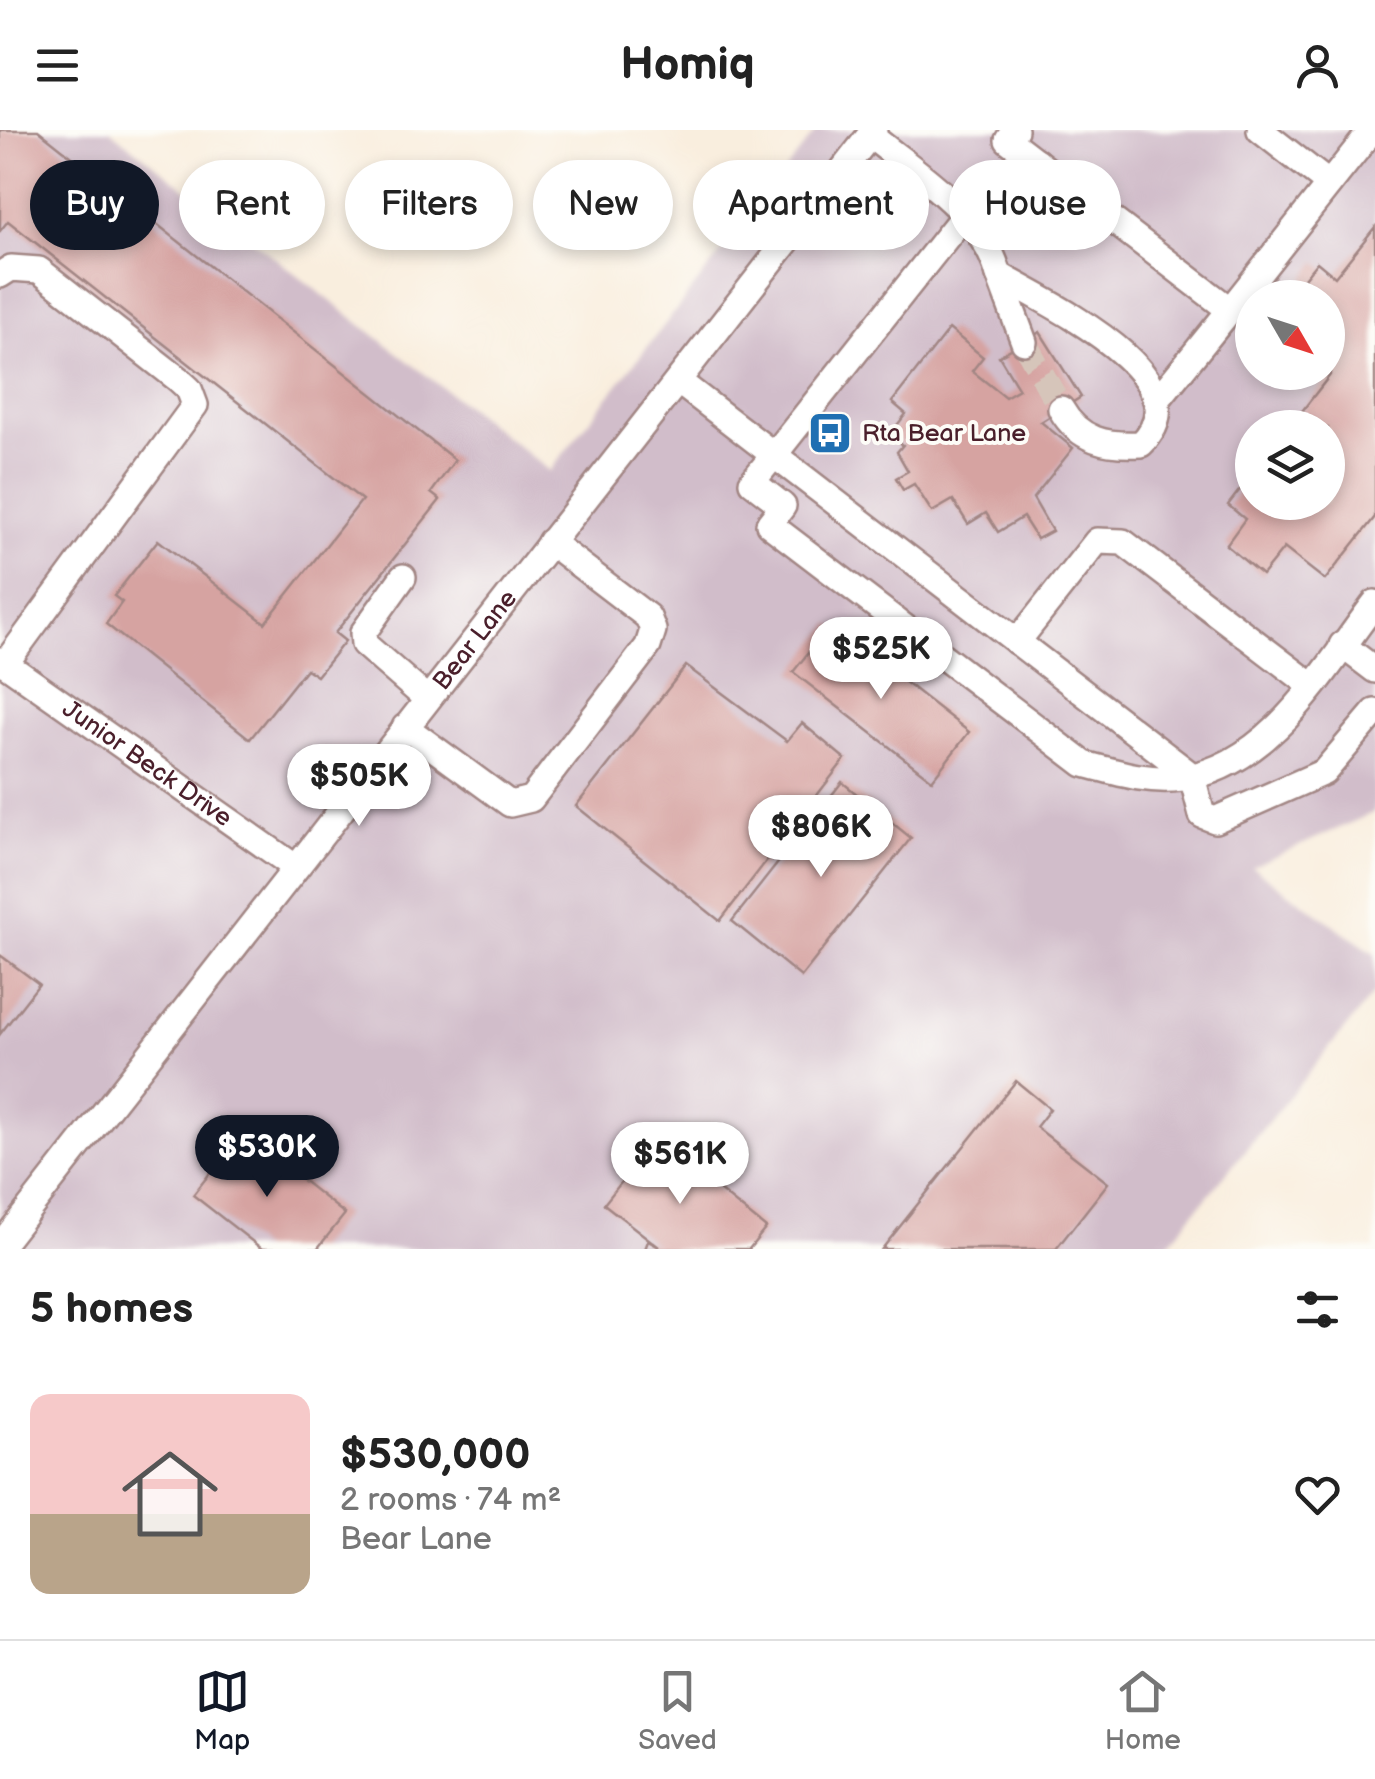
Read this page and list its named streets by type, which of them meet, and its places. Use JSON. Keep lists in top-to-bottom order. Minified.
{"streets":{"street":["Bear Lane","Junior Beck Drive"]},"crossings":[["Bear Lane","Junior Beck Drive"]],"places":{"bus stop":["Rta Bear Lane"]},"north":"bottom right","page":{"header":"Homiq","chip":["Buy","Rent","Filters","New","Apartment","House"],"price":["$525K","$505K","$806K","$530K","$561K"],"heading":"5 homes","list":[{"name":"$530,000","note":"2 rooms · 74 m² · Bear Lane"}],"tabs":["Map","Saved","Home"]}}
